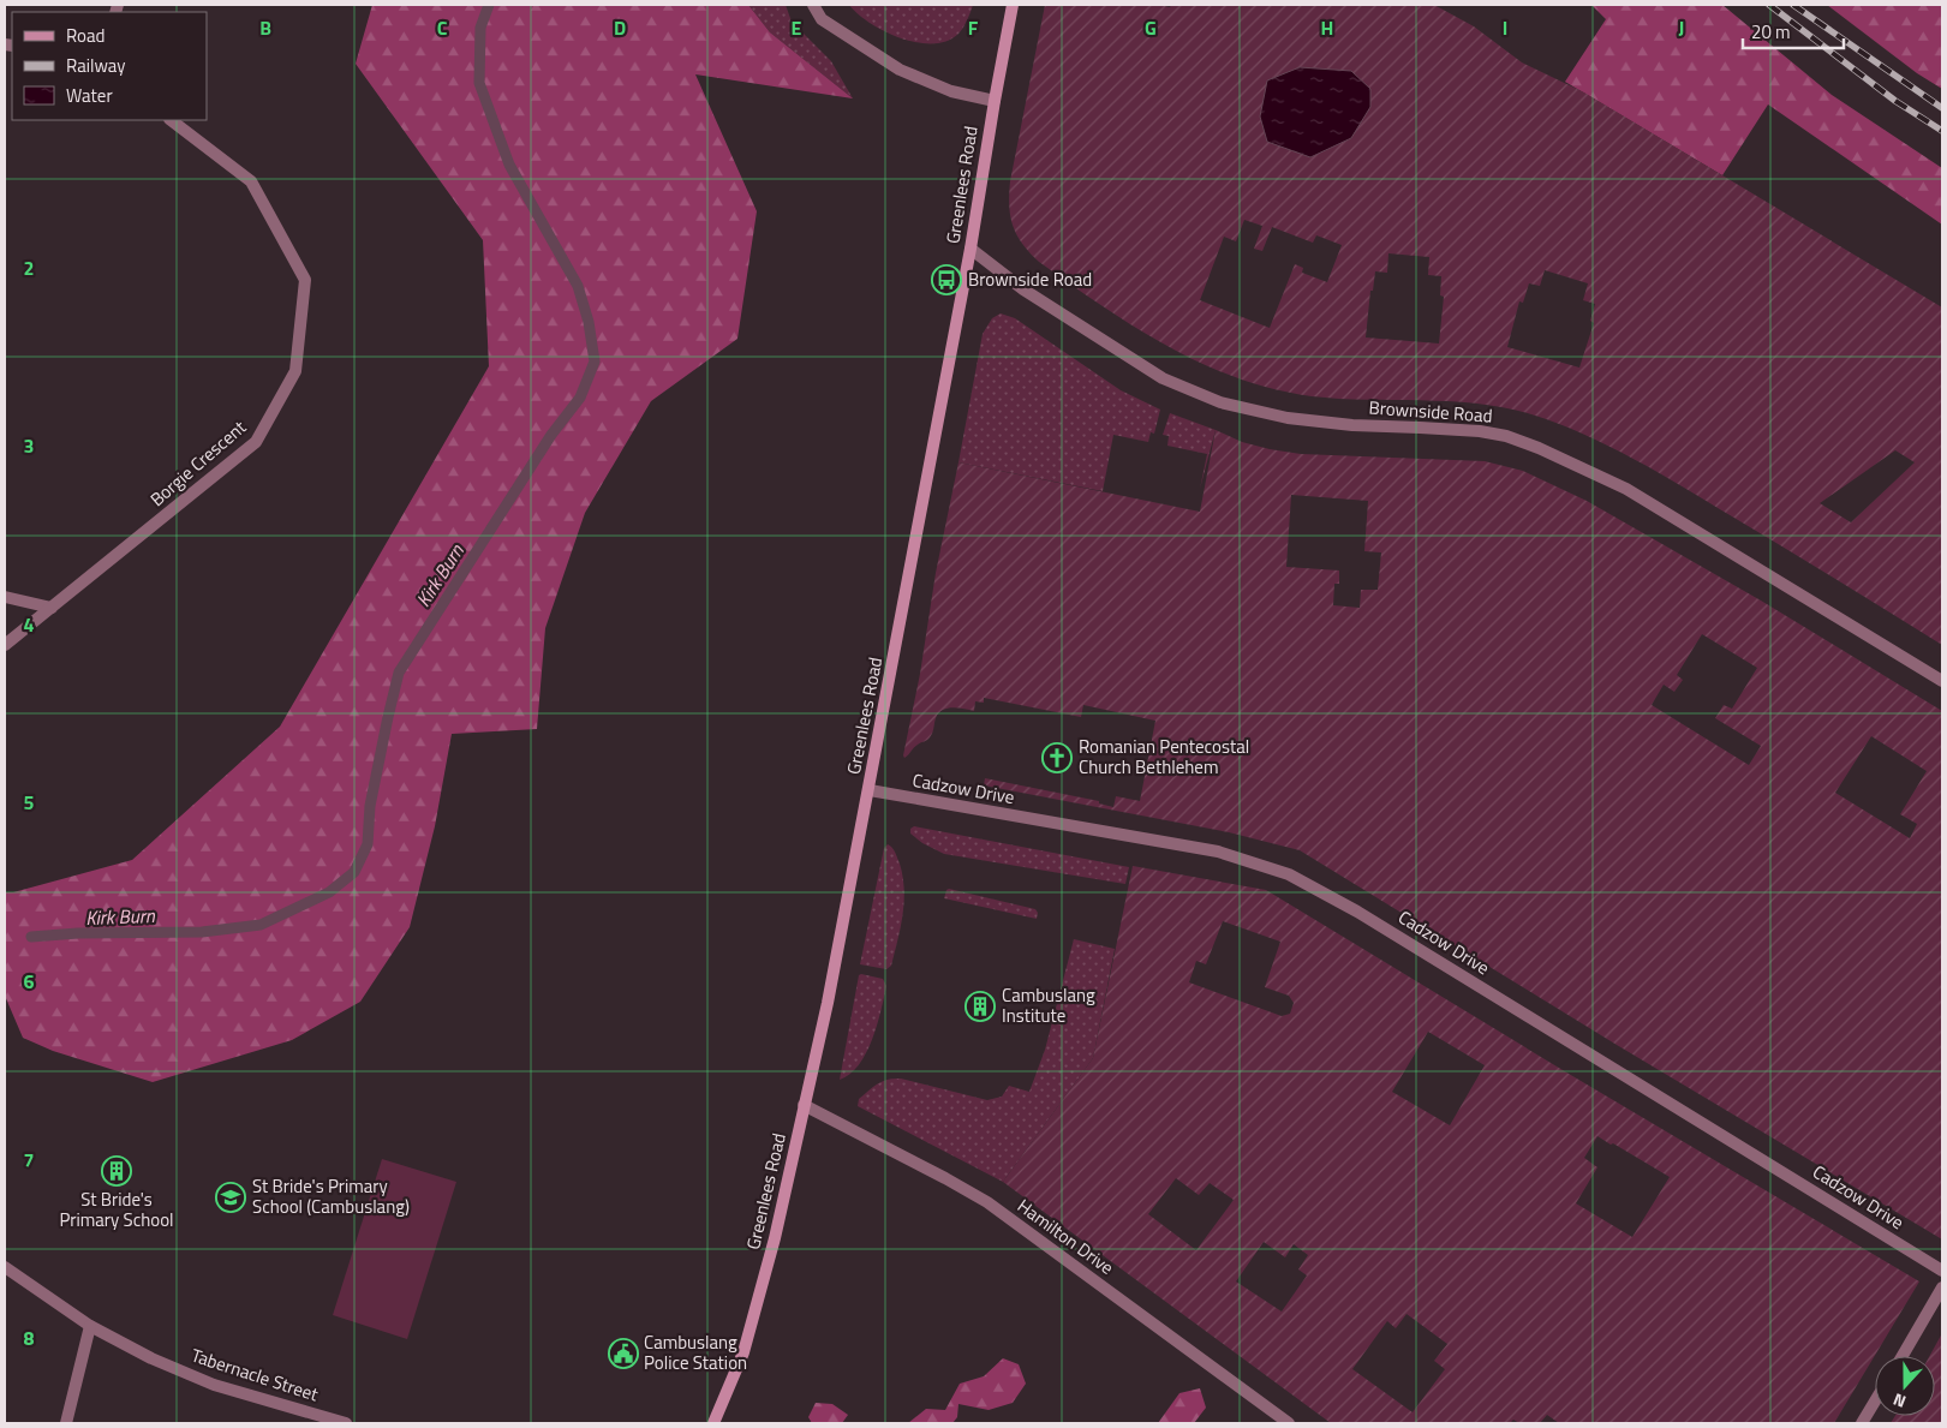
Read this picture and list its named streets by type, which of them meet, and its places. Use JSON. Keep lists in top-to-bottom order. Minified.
{"streets":{"main road":["Greenlees Road"],"street":["Brownside Road","Borgie Crescent","Cadzow Drive","Hamilton Drive","Tabernacle Street"]},"crossings":[["Greenlees Road","Brownside Road"],["Greenlees Road","Cadzow Drive"],["Greenlees Road","Hamilton Drive"]],"water":["Kirk Burn"],"places":{"bus stop":["Brownside Road"],"church":["Romanian Pentecostal Church Bethlehem"],"building":["Cambuslang Institute","St Bride's Primary School"],"school or university":["St Bride's Primary School (Cambuslang)"],"public building":["Cambuslang Police Station"]},"legend":["Road","Railway","Water"],"scale_bar":"20 m","north":"bottom","grid":{"columns":["B","C","D","E","F","G","H","I","J"],"rows":["2","3","4","5","6","7","8"]}}
